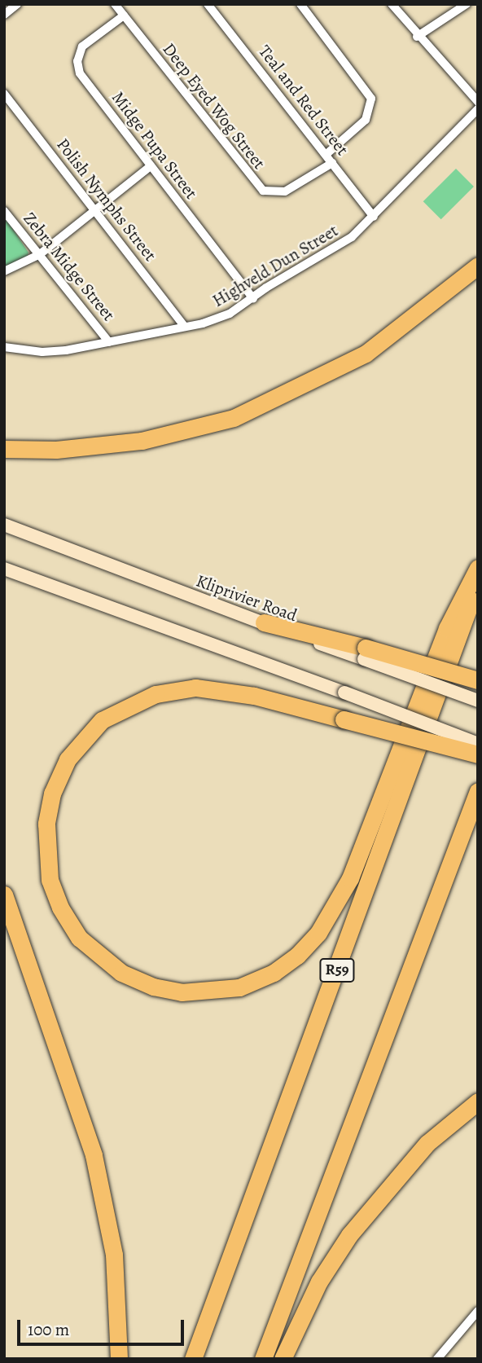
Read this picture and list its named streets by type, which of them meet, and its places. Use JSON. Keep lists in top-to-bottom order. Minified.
{"streets":{"highway":["R59"],"main road":["Kliprivier Road"],"street":["Teal and Red Street","Deep Eyed Wog Street","Midge Pupa Street","Polish Nymphs Street","Highveld Dun Street","Zebra Midge Street"]},"crossings":[["Teal and Red Street","Deep Eyed Wog Street"],["Teal and Red Street","Highveld Dun Street"],["Deep Eyed Wog Street","Midge Pupa Street"],["Midge Pupa Street","Highveld Dun Street"],["Polish Nymphs Street","Highveld Dun Street"],["Highveld Dun Street","Zebra Midge Street"]],"scale_bar":"100 m"}
